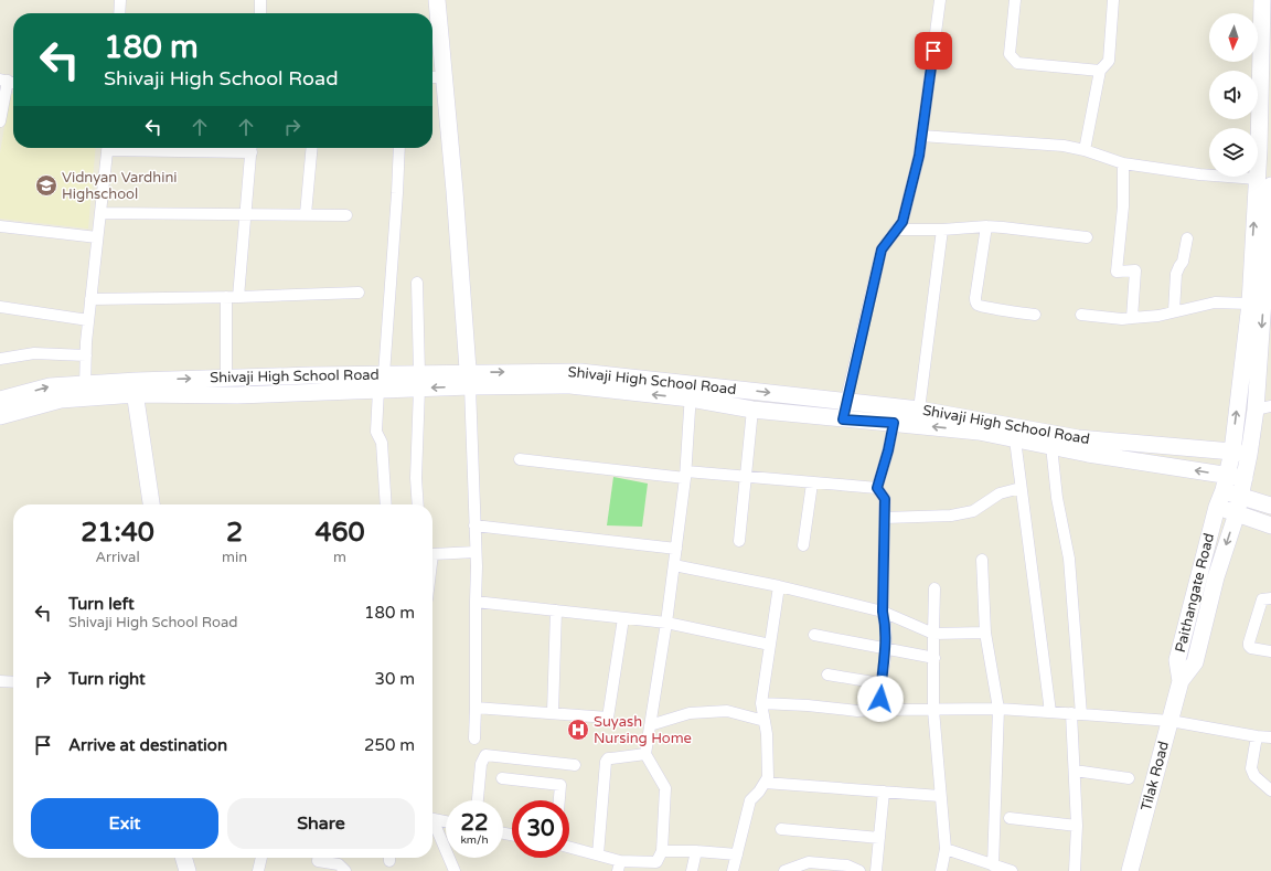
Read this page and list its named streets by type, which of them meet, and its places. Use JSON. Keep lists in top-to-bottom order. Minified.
{"streets":{"street":["Shivaji High School Road","Paithangate Road","Tilak Road"]},"crossings":[["Shivaji High School Road","Paithangate Road"],["Paithangate Road","Tilak Road"]],"places":{"school or university":["Vidnyan Vardhini Highschool"],"hospital":["Suyash Nursing Home"]},"north":"bottom","page":{"turn":["180 m","Shivaji High School Road"],"eta":["21:40","Arrival","2","min","460","m"],"list":[{"name":"Turn left","note":"Shivaji High School Road","value":"180 m"},{"name":"Turn right","value":"30 m"},{"name":"Arrive at destination","value":"250 m"}],"buttons":["Exit","Share"],"speed":"22 km/h","limit":"30"}}
